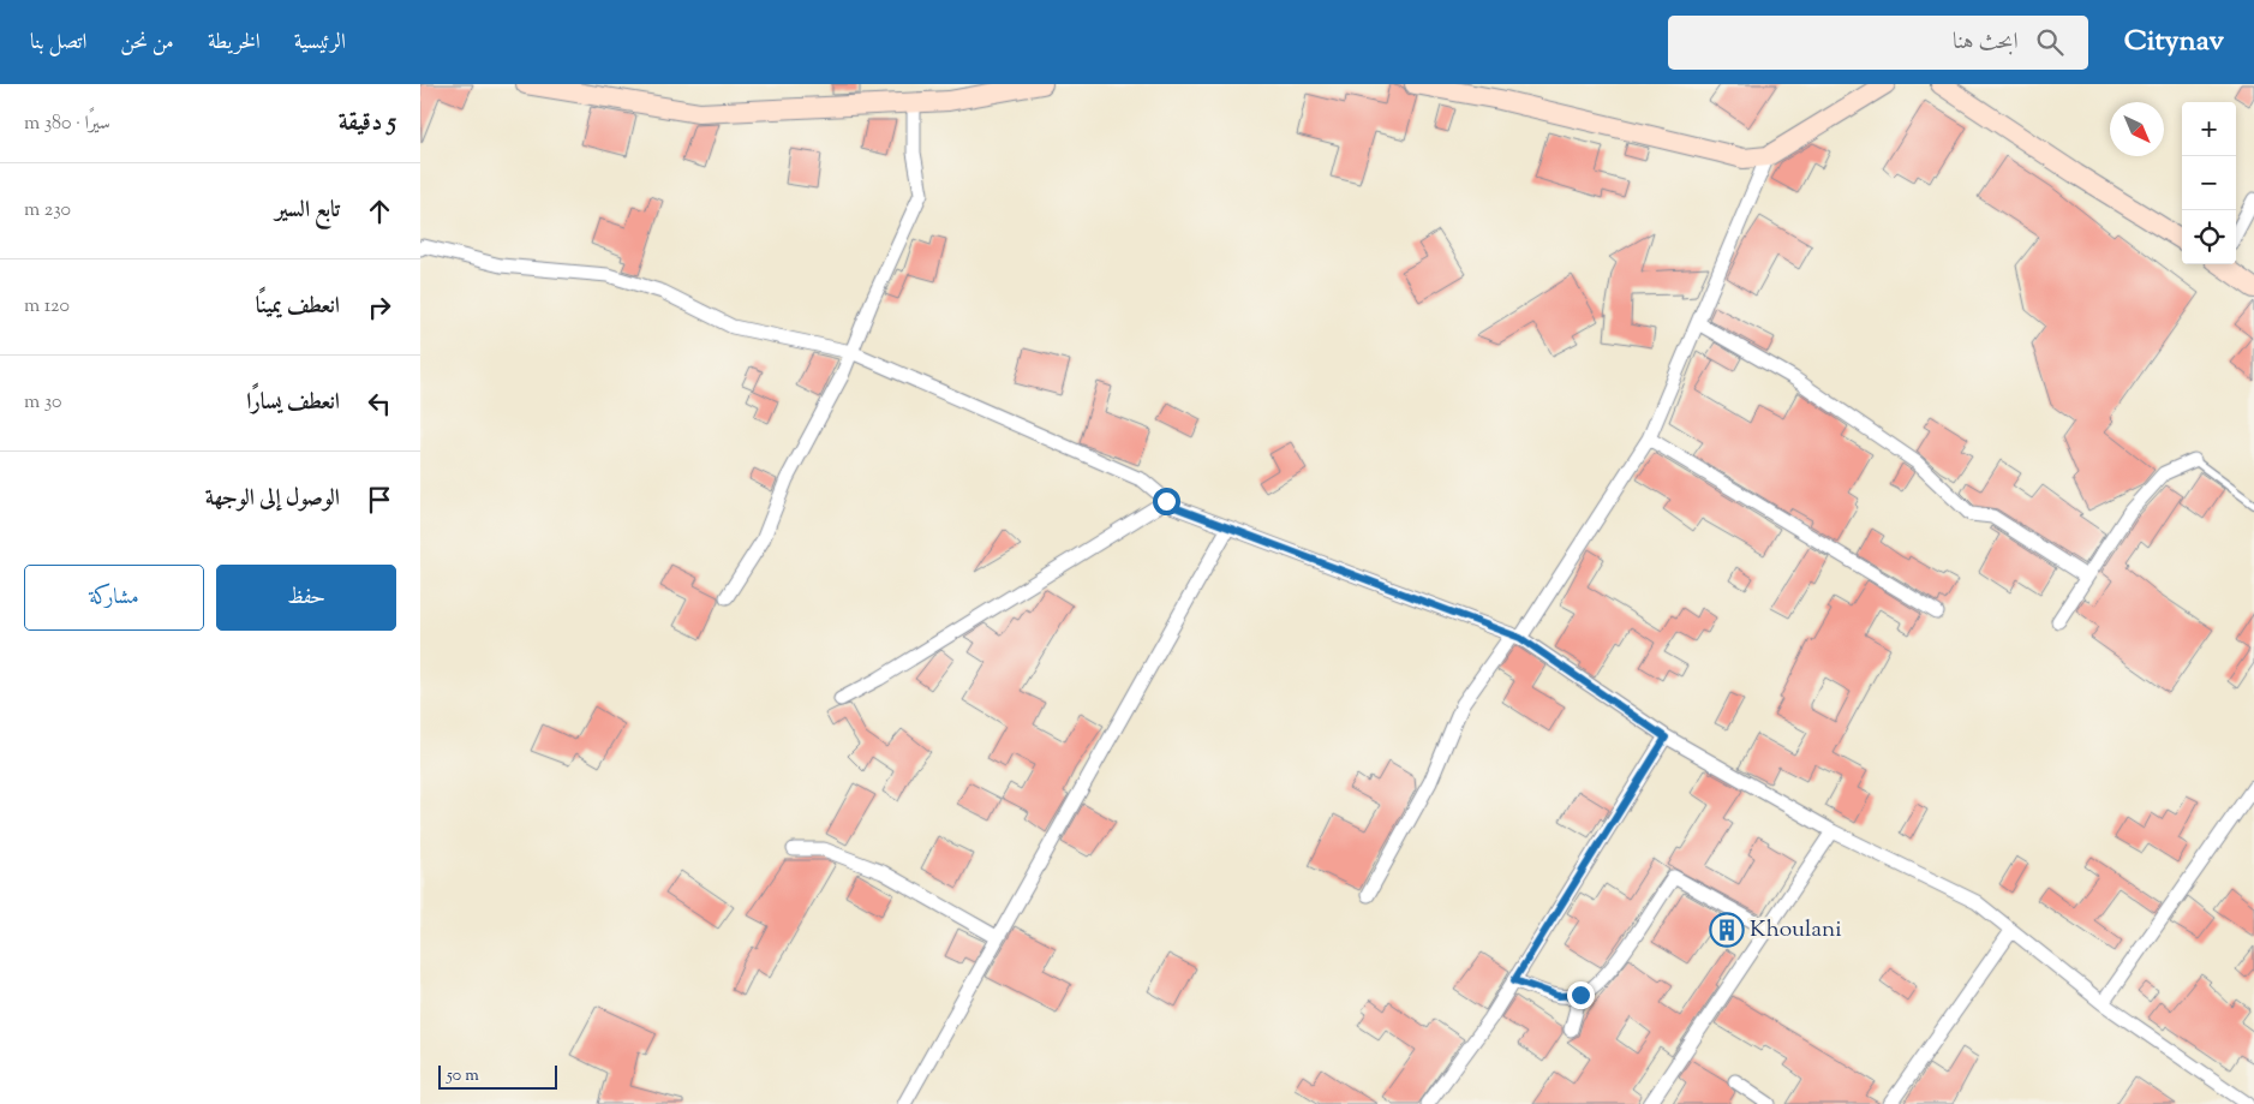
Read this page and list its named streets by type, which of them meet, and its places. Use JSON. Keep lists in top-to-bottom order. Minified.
{"places":{"building":["Khoulani"]},"scale_bar":"50 m","north":"bottom right","page":{"header":"Citynav","search":"ابحث هنا","nav":["الرئيسية","الخريطة","من نحن","اتصل بنا"],"heading":["5 دقيقة","سيرًا · 380 m"],"map_buttons":["+","−"],"list":[["تابع السير","230 m"],["انعطف يمينًا","120 m"],["انعطف يسارًا","30 m"],"الوصول إلى الوجهة"],"buttons":["حفظ","مشاركة"],"scale":"50 m"}}
